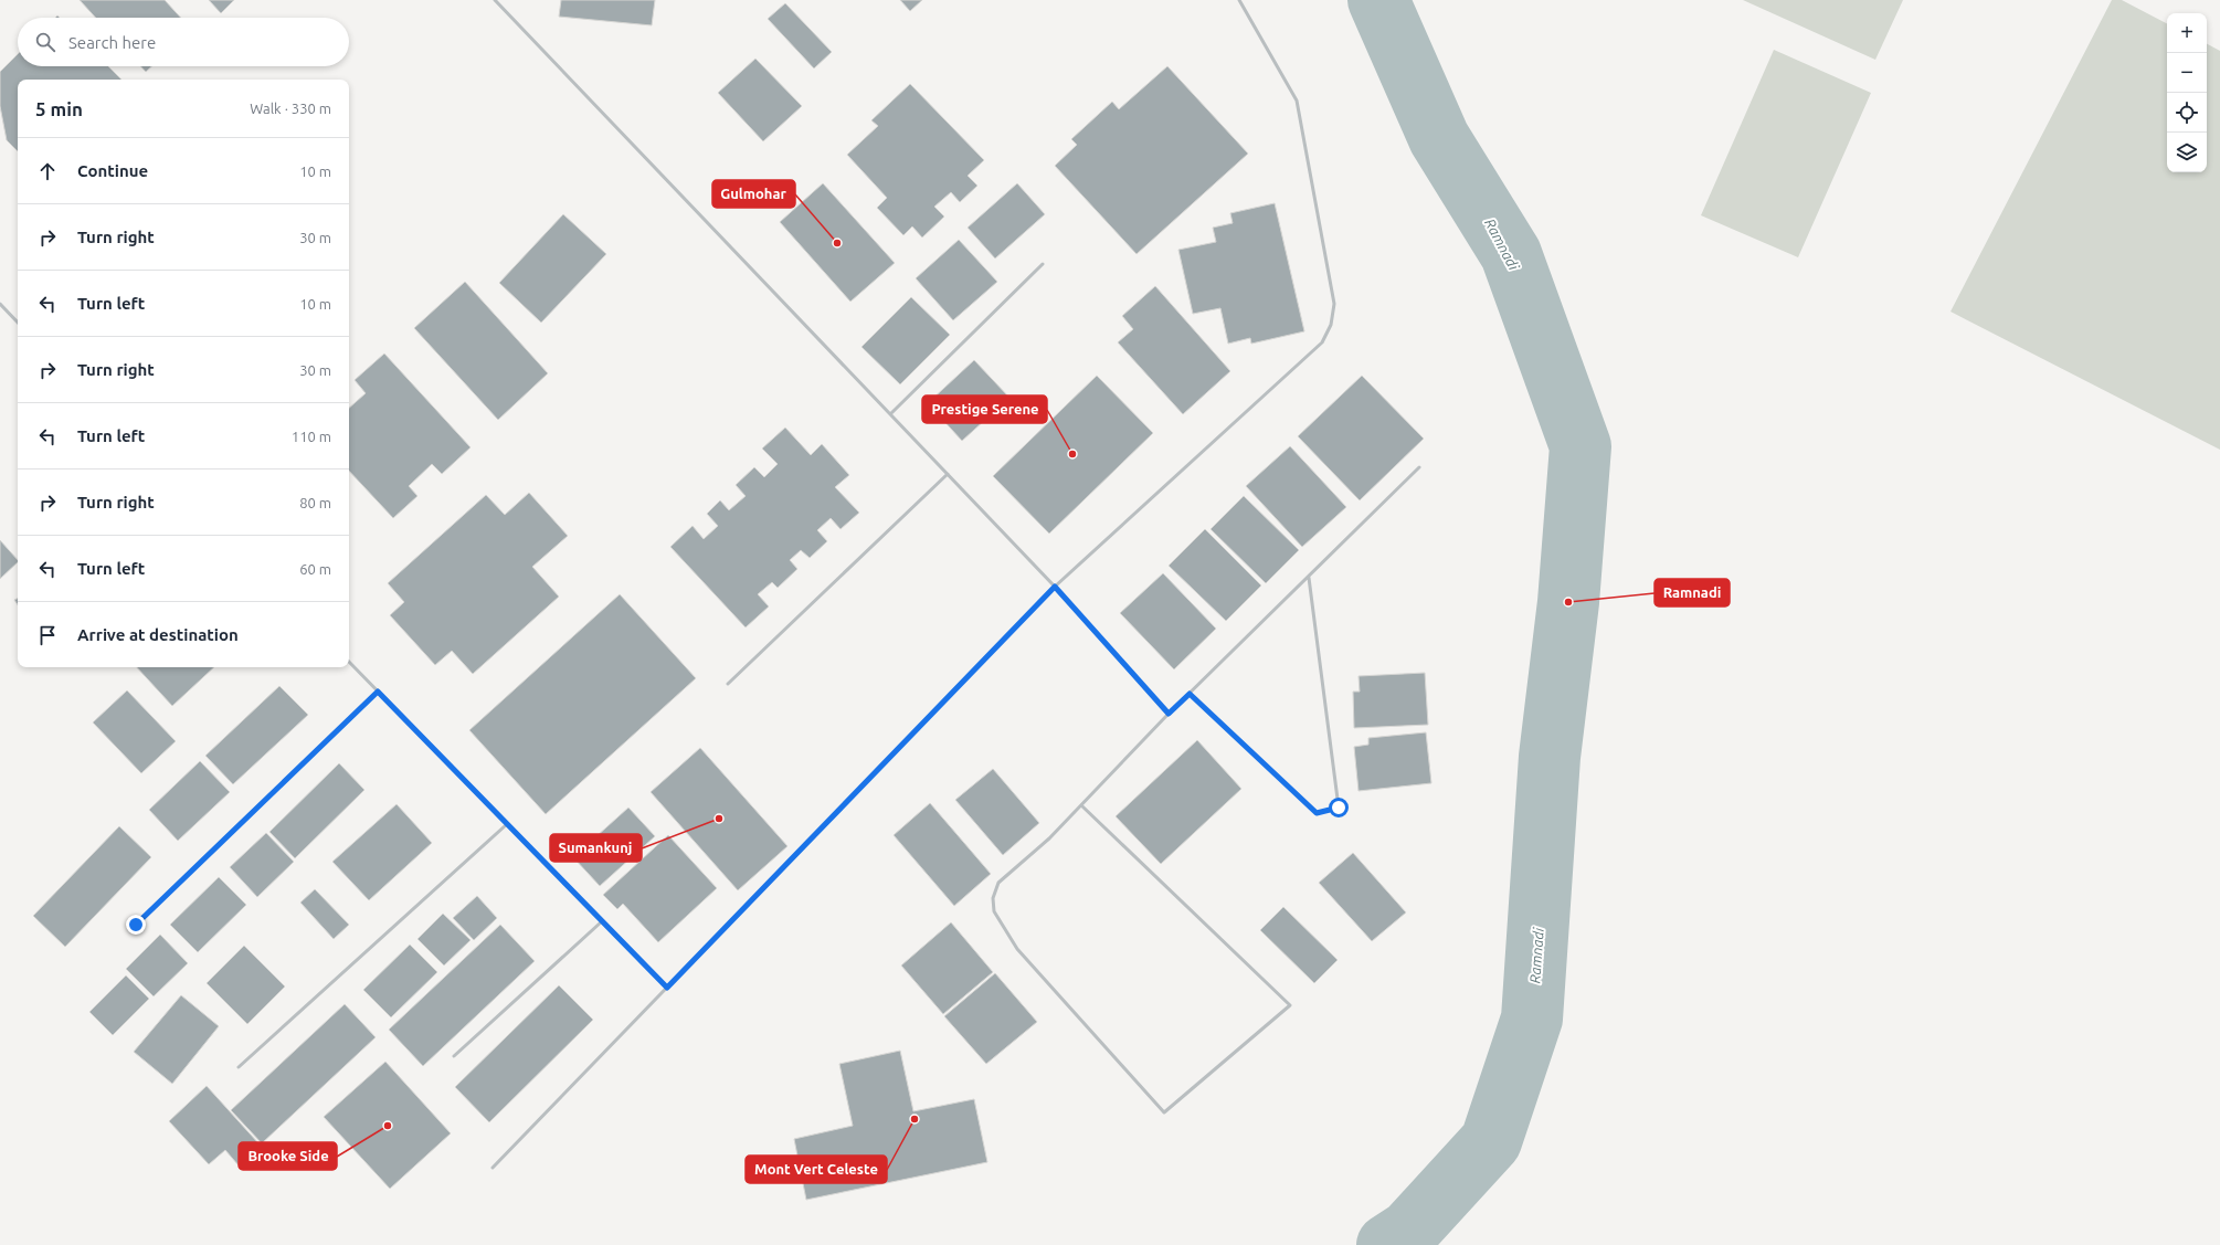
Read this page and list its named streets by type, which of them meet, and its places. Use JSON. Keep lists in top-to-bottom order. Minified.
{"water":["Ramnadi"],"places":["Gulmohar","Prestige Serene","Ramnadi","Sumankunj","Mont Vert Celeste","Brooke Side"],"page":{"map_buttons":["+","−"],"search":"Search here","heading":["5 min","Walk · 330 m"],"list":[["Continue","10 m"],["Turn right","30 m"],["Turn left","10 m"],["Turn right","30 m"],["Turn left","110 m"],["Turn right","80 m"],["Turn left","60 m"],"Arrive at destination"]}}
